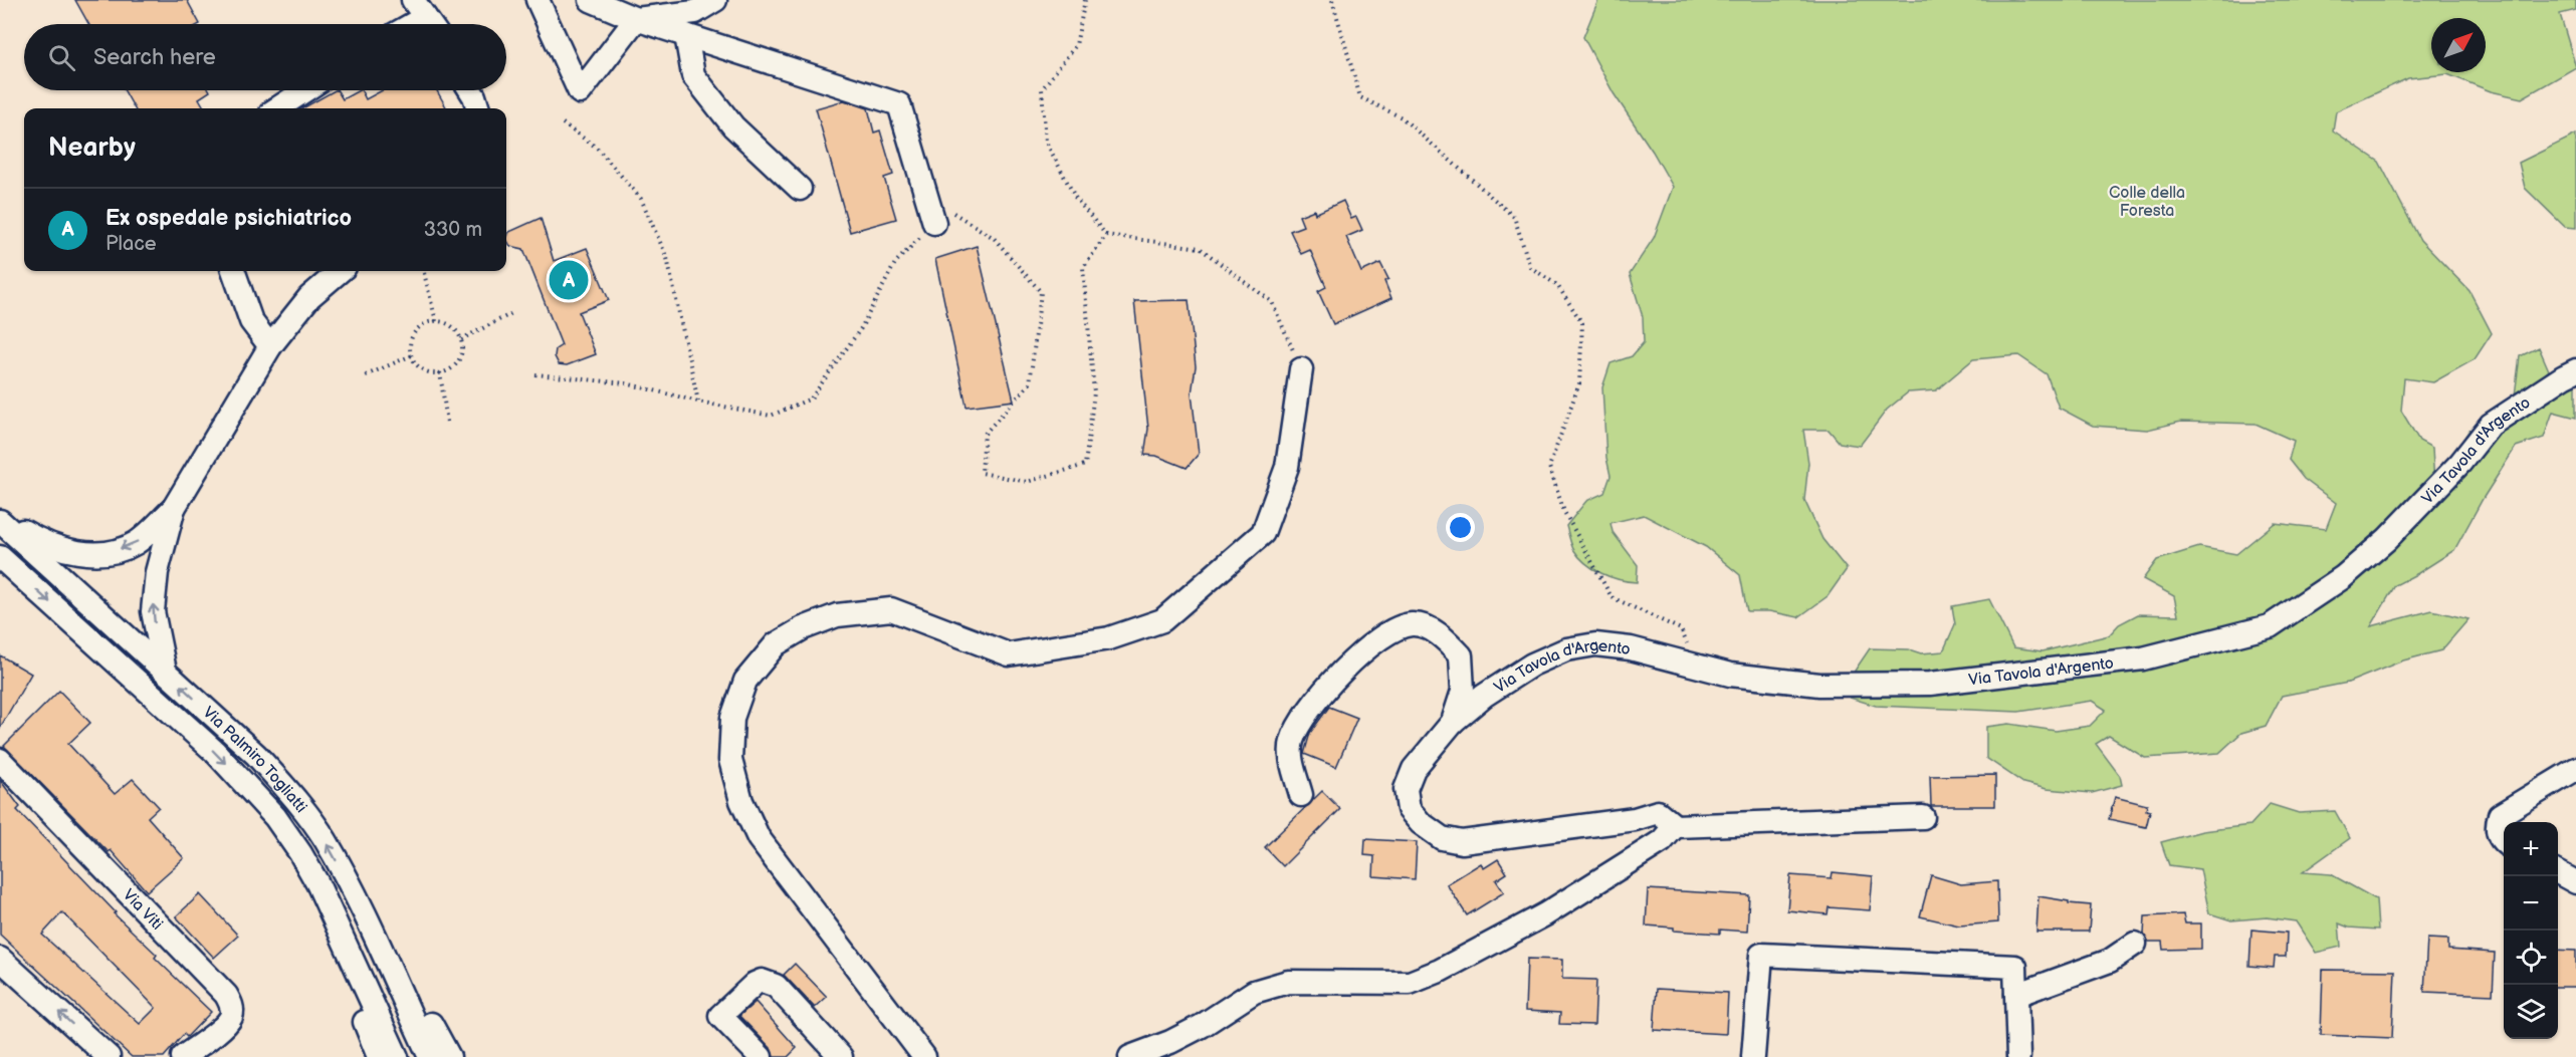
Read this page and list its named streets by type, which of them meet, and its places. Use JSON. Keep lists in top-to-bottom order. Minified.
{"streets":{"street":["Via Tavola d'Argento","Via Palmiro Togliatti","Via Viti"]},"parks":["Colle della Foresta"],"north":"top right","page":{"search":"Search here","heading":"Nearby","list":[{"mark":"A","name":"Ex ospedale psichiatrico","note":"Place","value":"330 m"}],"pins":"A","map_buttons":["+","−"]}}
